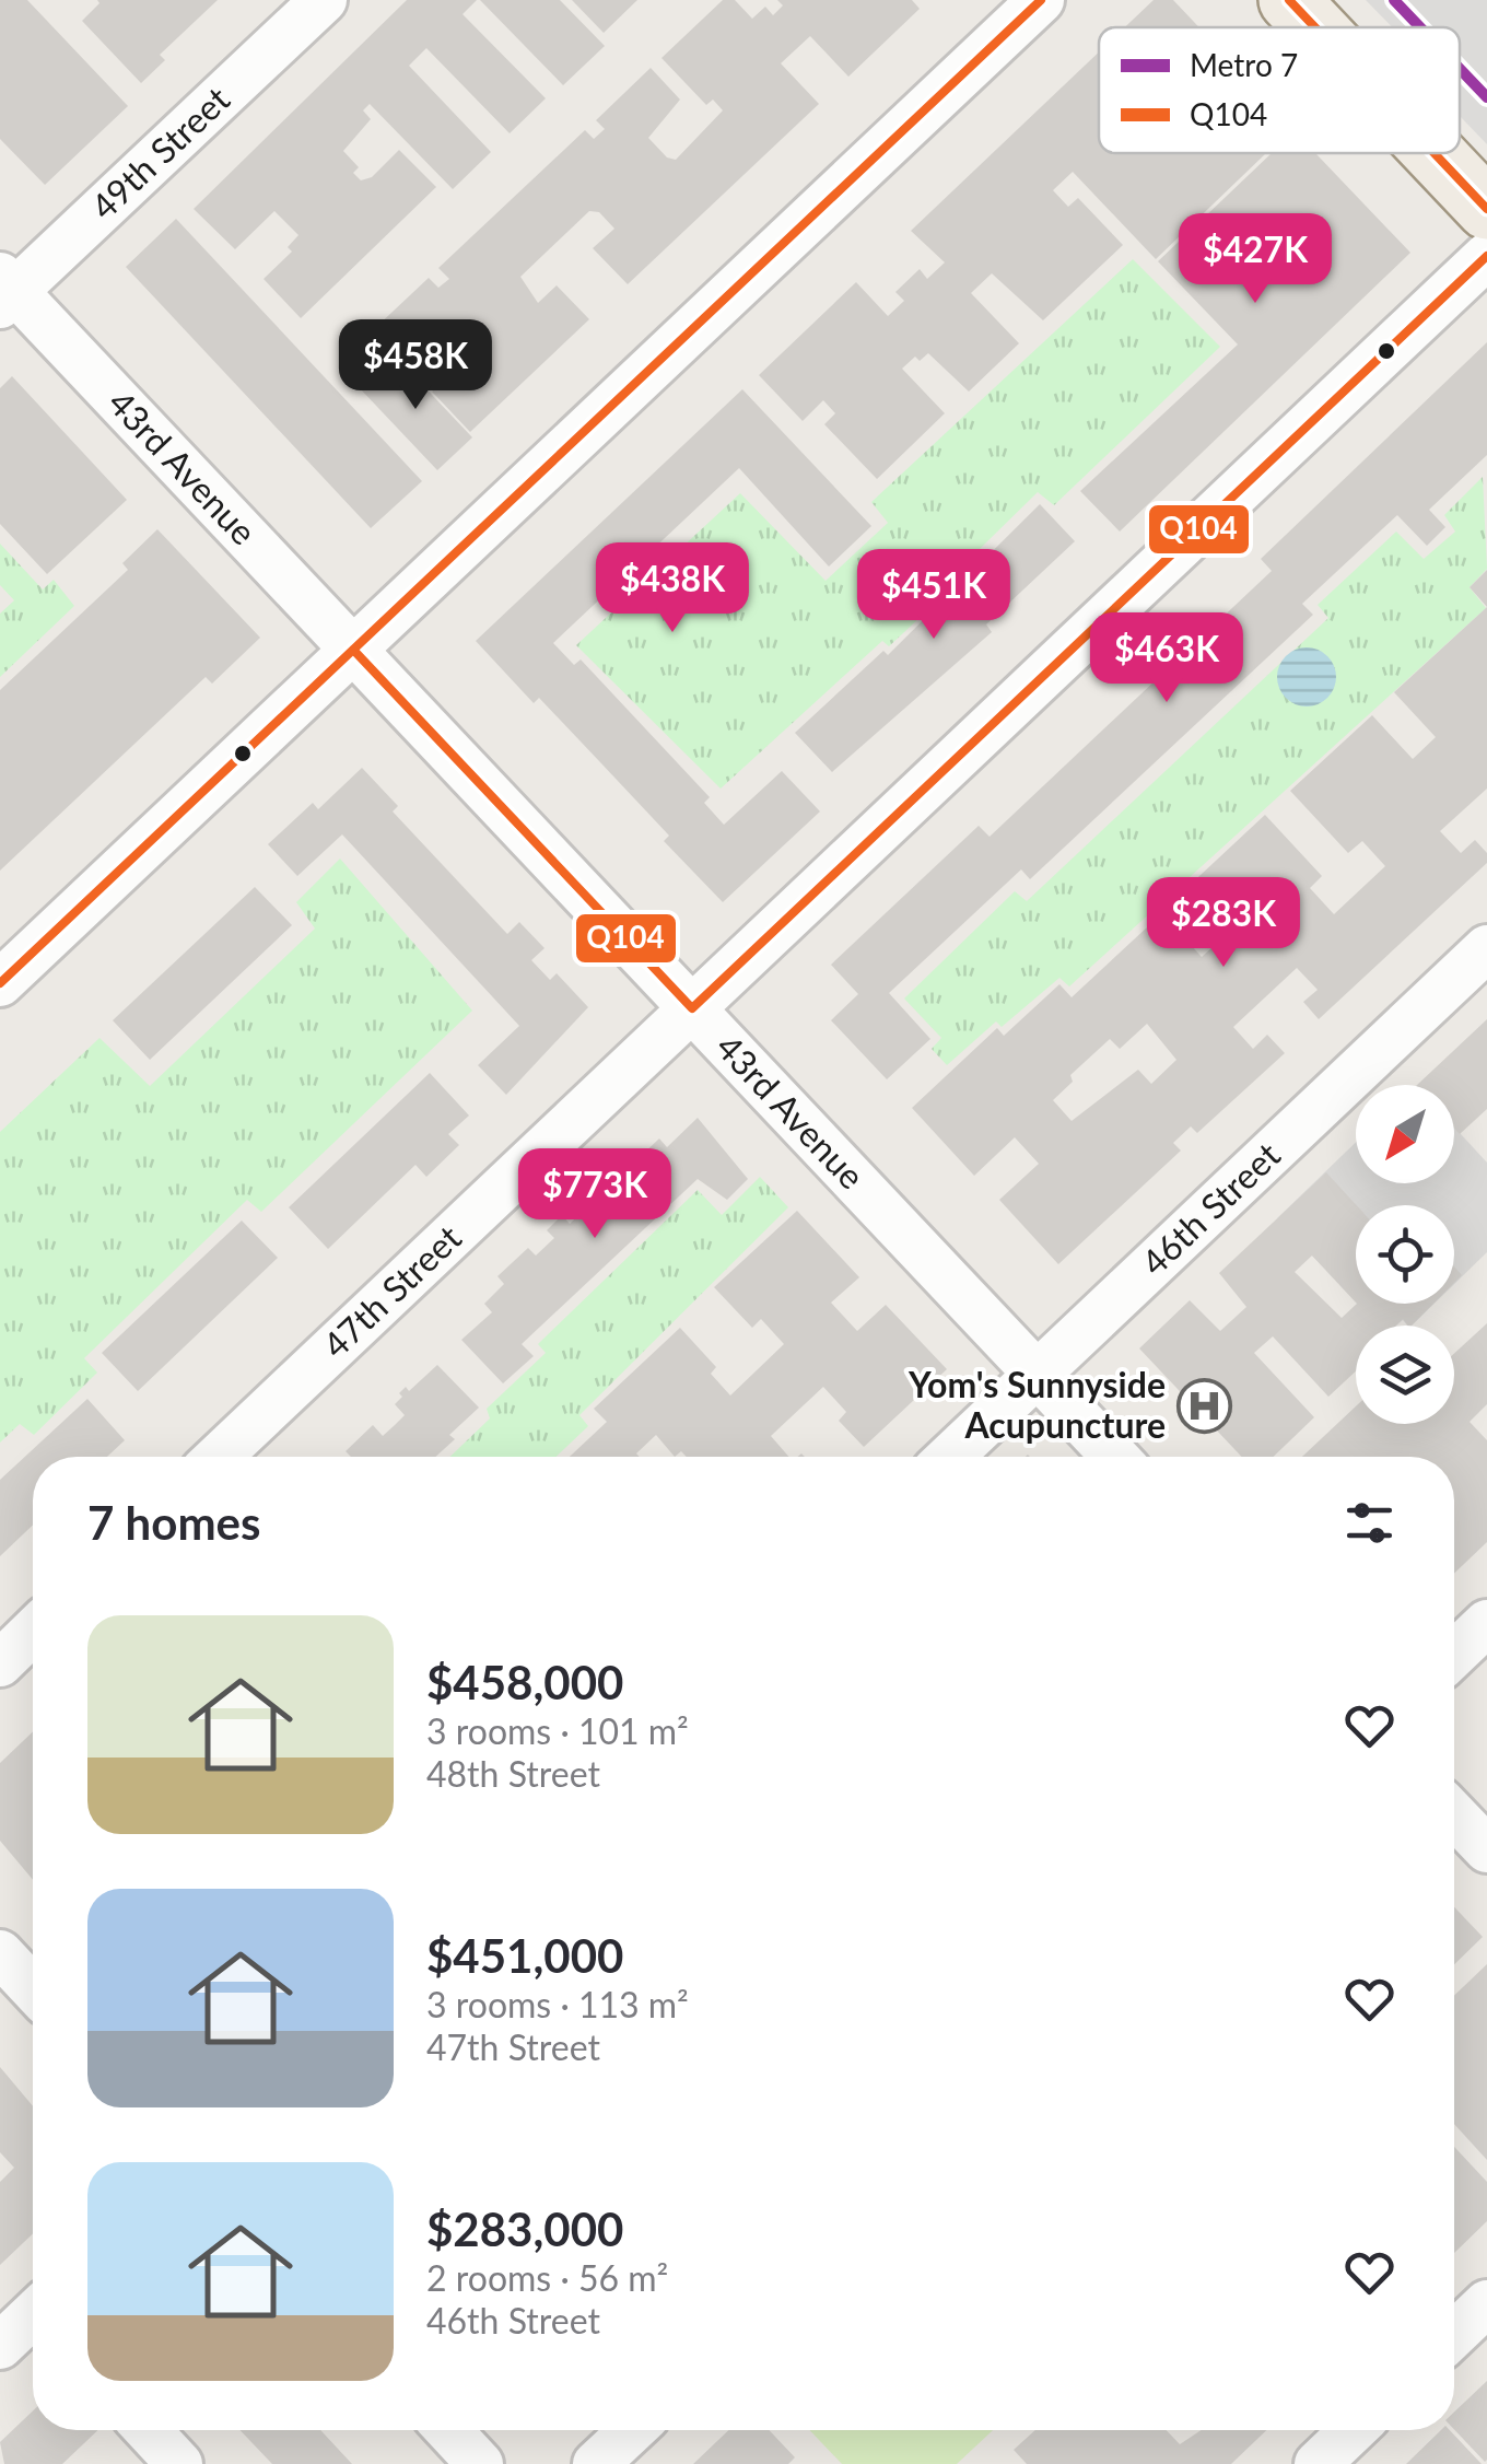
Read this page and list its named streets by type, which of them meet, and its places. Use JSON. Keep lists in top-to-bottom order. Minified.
{"streets":{"street":["49th Street","43rd Avenue","46th Street","47th Street"]},"crossings":[["49th Street","43rd Avenue"],["43rd Avenue","46th Street"],["43rd Avenue","47th Street"]],"places":{"hospital":["Yom's Sunnyside Acupuncture"]},"lines":["metro line 7","transit line Q104"],"legend":["Metro 7","Q104"],"north":"bottom left","page":{"price":["$427K","$458K","$438K","$451K","$463K","$283K","$773K"],"heading":"7 homes","list":[{"name":"$458,000","note":"3 rooms · 101 m² · 48th Street"},{"name":"$451,000","note":"3 rooms · 113 m² · 47th Street"},{"name":"$283,000","note":"2 rooms · 56 m² · 46th Street"}]}}
